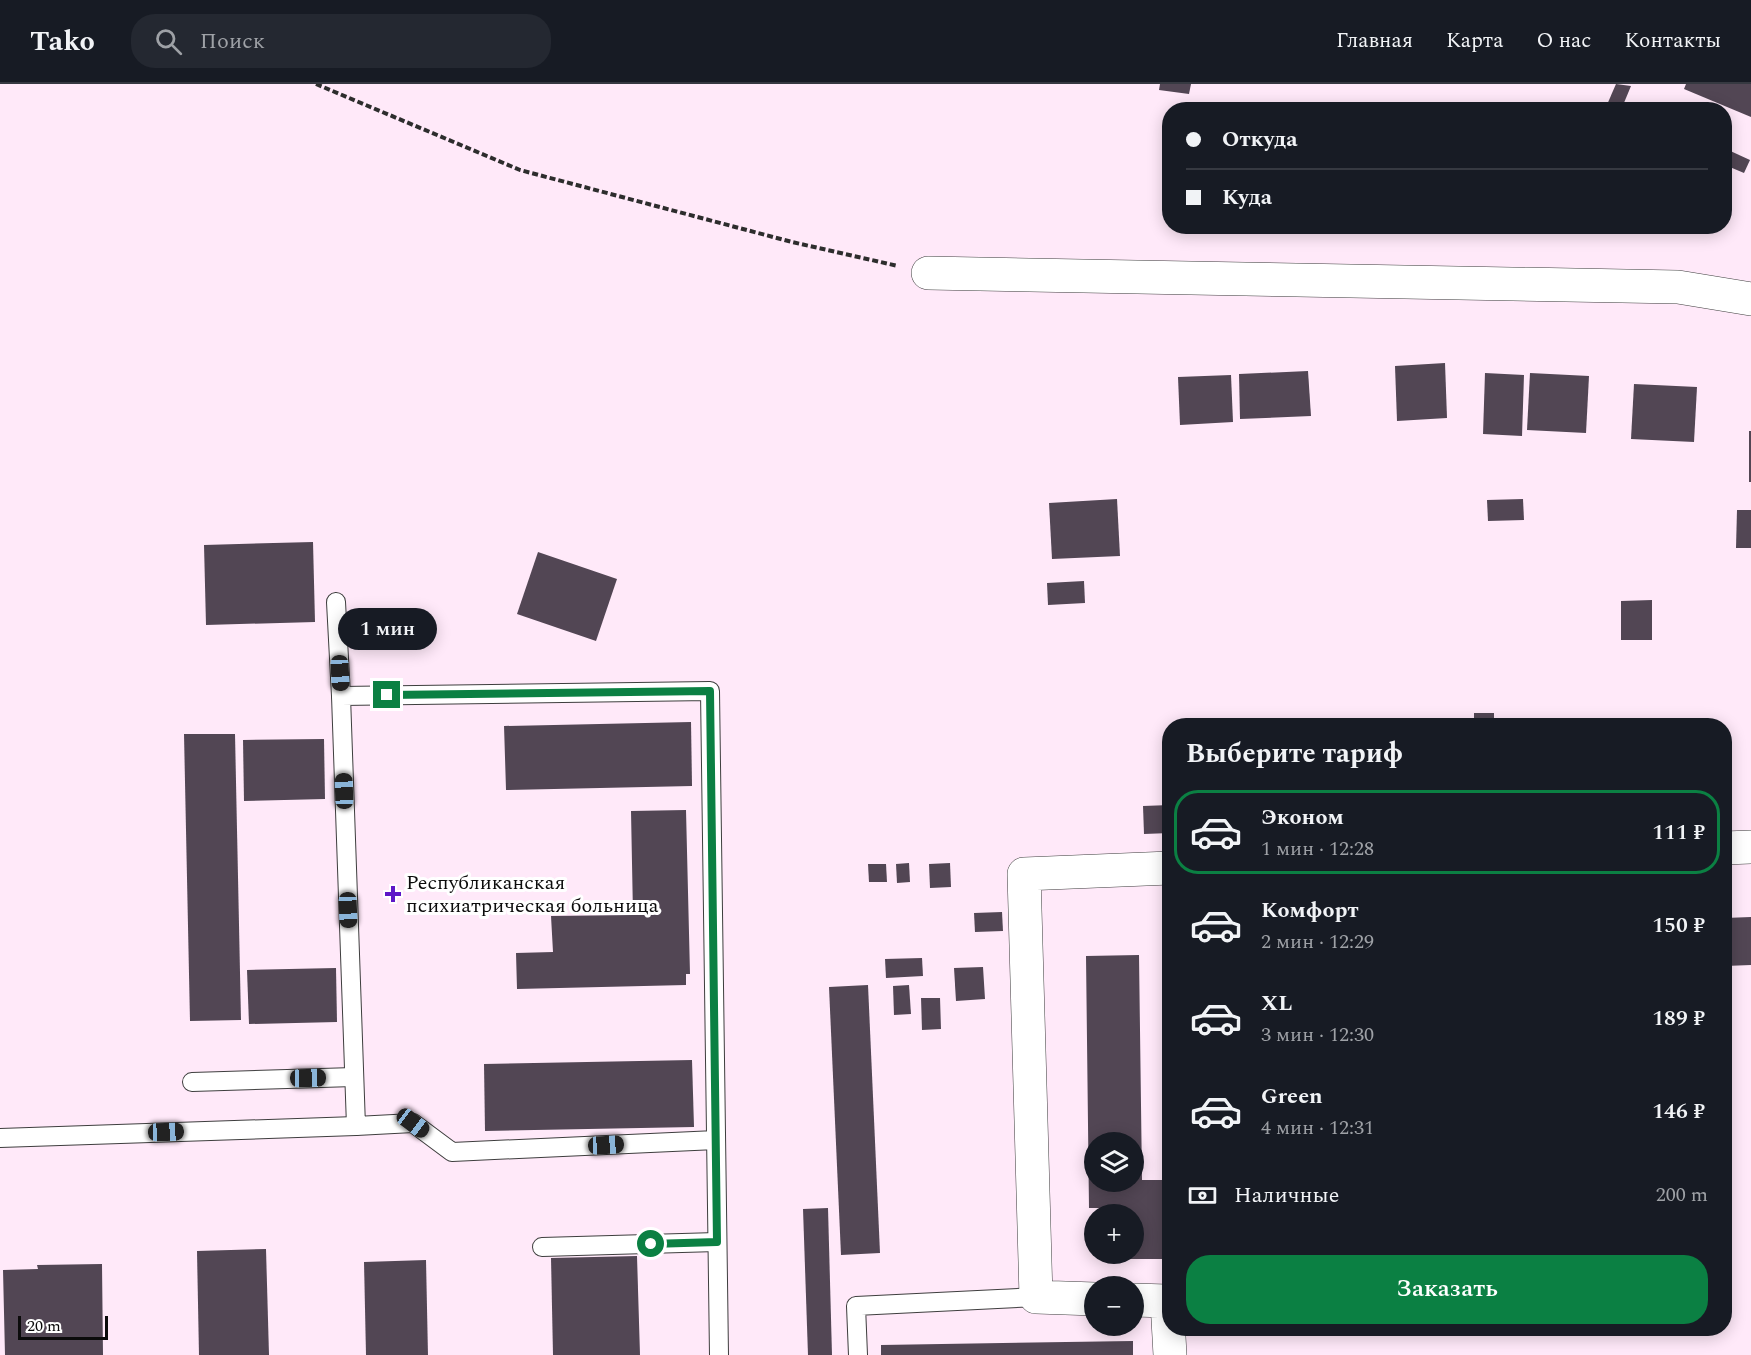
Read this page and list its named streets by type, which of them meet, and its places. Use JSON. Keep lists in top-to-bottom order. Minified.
{"places":{"health":["Республиканская психиатрическая больница"]},"scale_bar":"20 m","page":{"header":"Tako","search":"Поиск","nav":["Главная","Карта","О нас","Контакты"],"banner":["Откуда","Куда"],"bubble":"1 мин","heading":"Выберите тариф","list":[{"name":"Эконом","note":"1 мин · 12:28","value":"111 ₽"},{"name":"Комфорт","note":"2 мин · 12:29","value":"150 ₽"},{"name":"XL","note":"3 мин · 12:30","value":"189 ₽"},{"name":"Green","note":"4 мин · 12:31","value":"146 ₽"}],"map_buttons":["+","−"],"pay":["Наличные","200 m"],"buttons":"Заказать","scale":"20 m"}}
